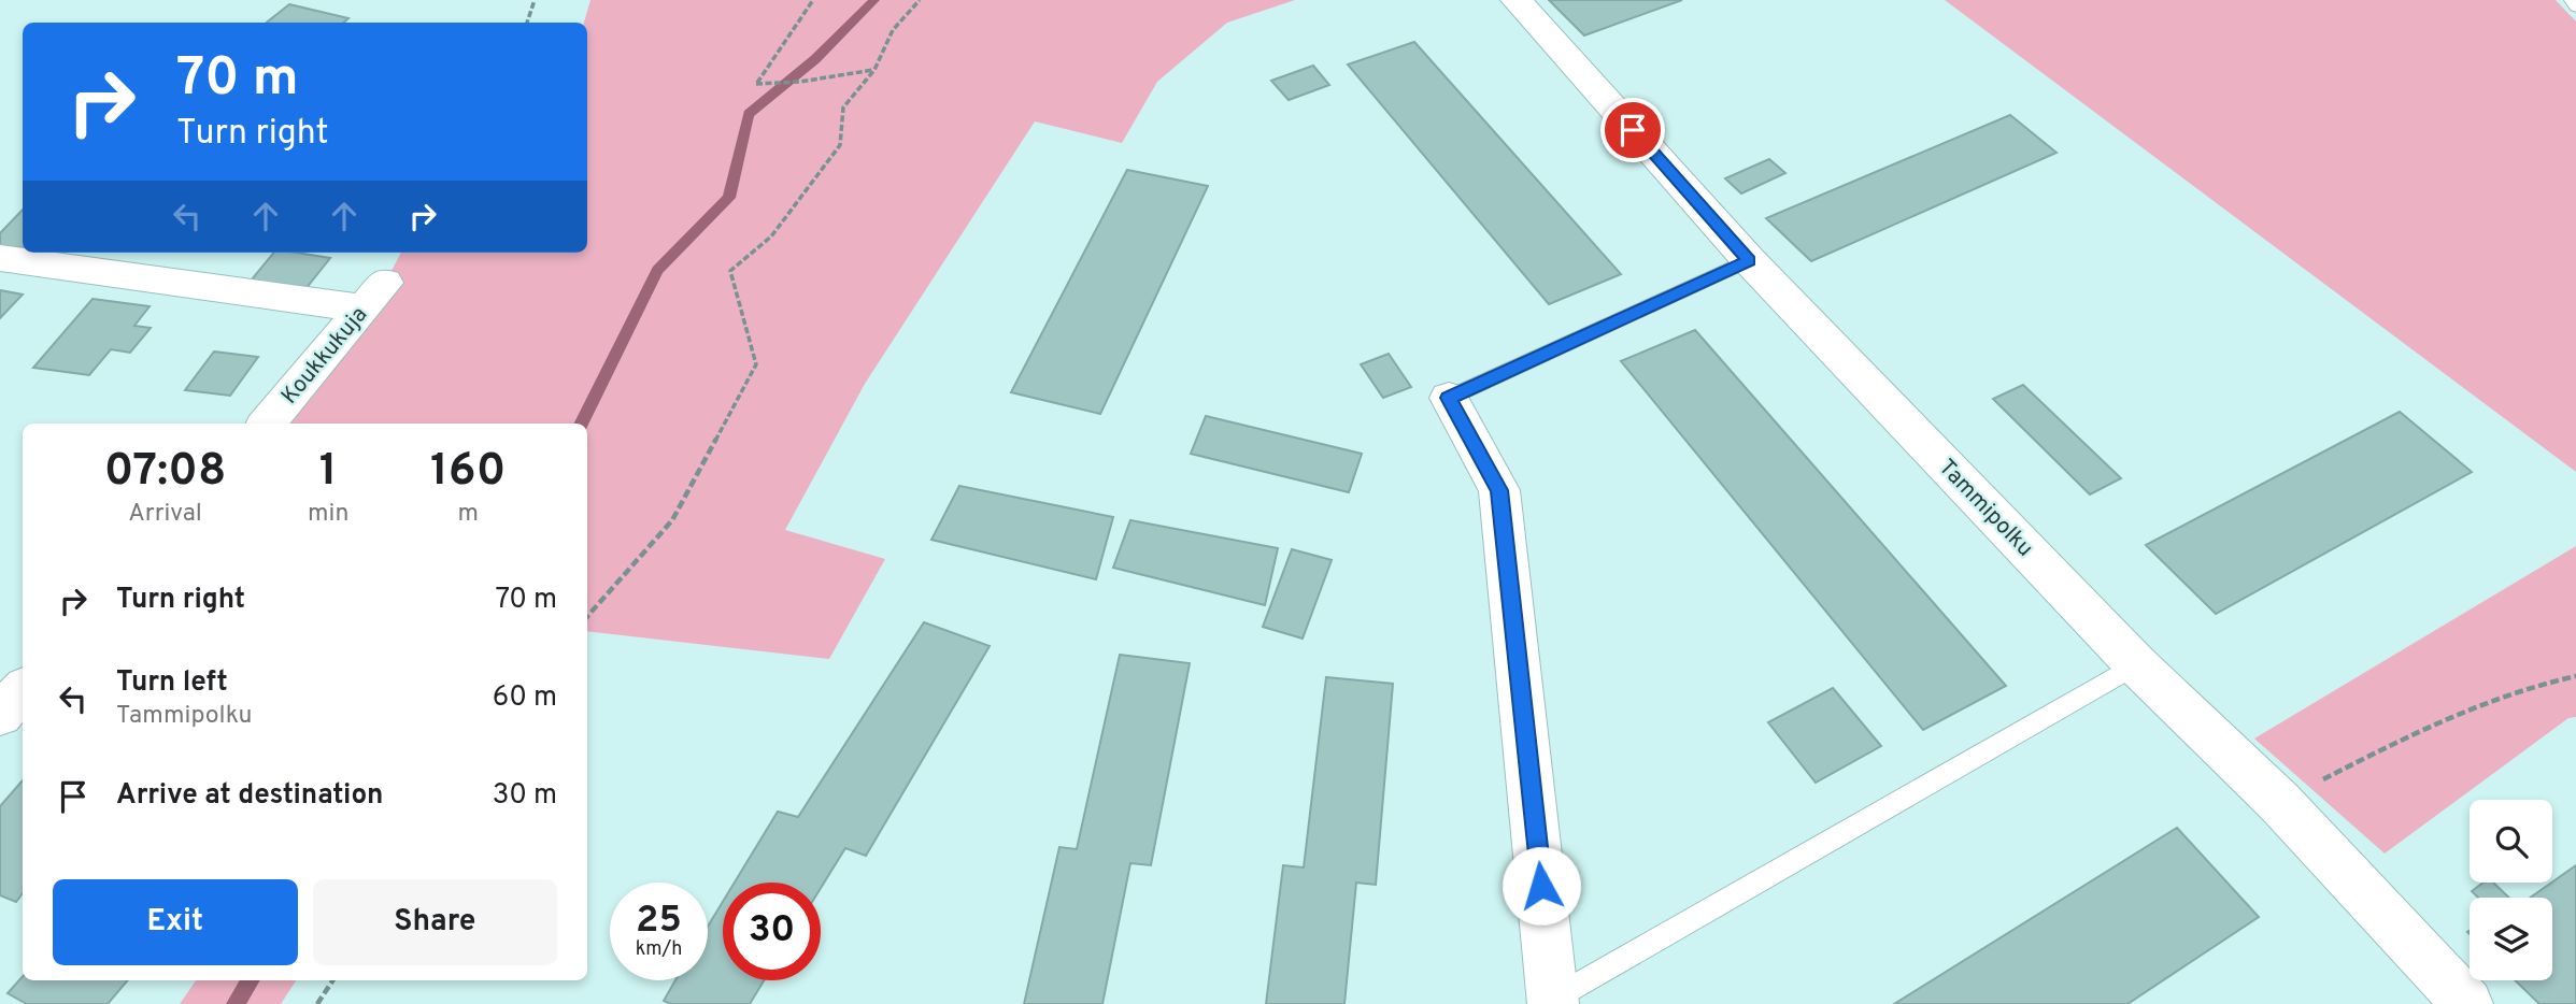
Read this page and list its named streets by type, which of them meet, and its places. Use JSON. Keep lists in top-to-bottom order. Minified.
{"streets":{"street":["Koukkukuja","Tammipolku"]},"page":{"turn":["70 m","Turn right"],"eta":["07:08","Arrival","1","min","160","m"],"list":[{"name":"Turn right","value":"70 m"},{"name":"Turn left","note":"Tammipolku","value":"60 m"},{"name":"Arrive at destination","value":"30 m"}],"buttons":["Exit","Share"],"speed":"25 km/h","limit":"30"}}
